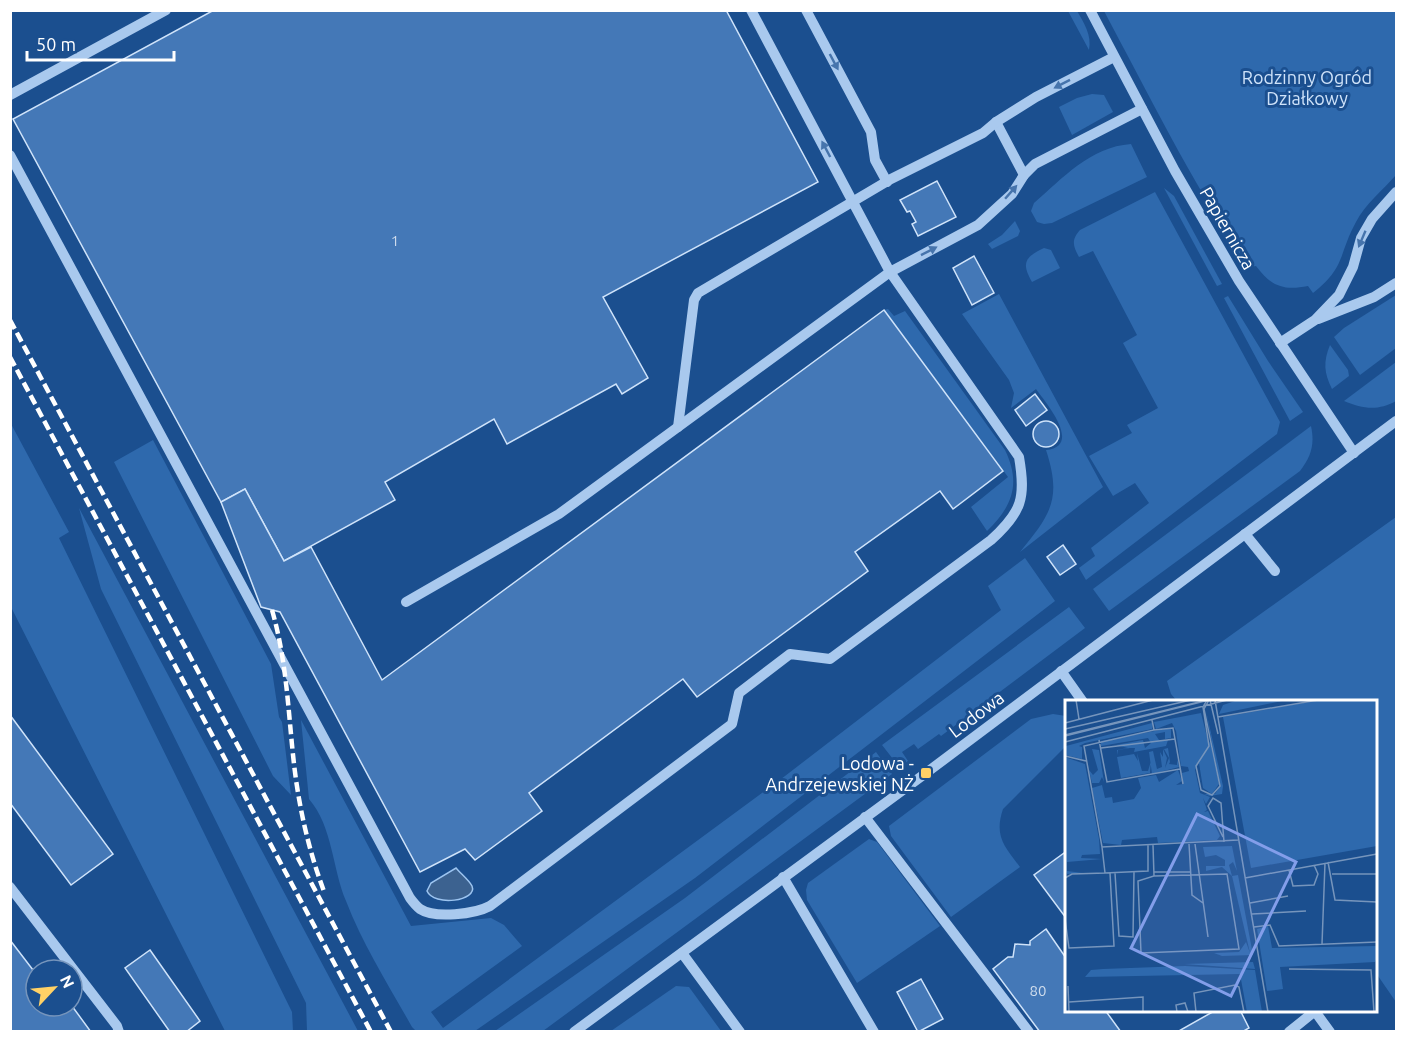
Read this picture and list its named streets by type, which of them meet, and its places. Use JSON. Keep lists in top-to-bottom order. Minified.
{"streets":{"street":["Papiernicza","Lodowa"]},"crossings":[["Papiernicza","Lodowa"]],"parks":["Rodzinny Ogród Działkowy"],"places":{"transit":["Lodowa - Andrzejewskiej NŻ"]},"house_numbers":["1","80"],"scale_bar":"50 m","north":"top right"}
